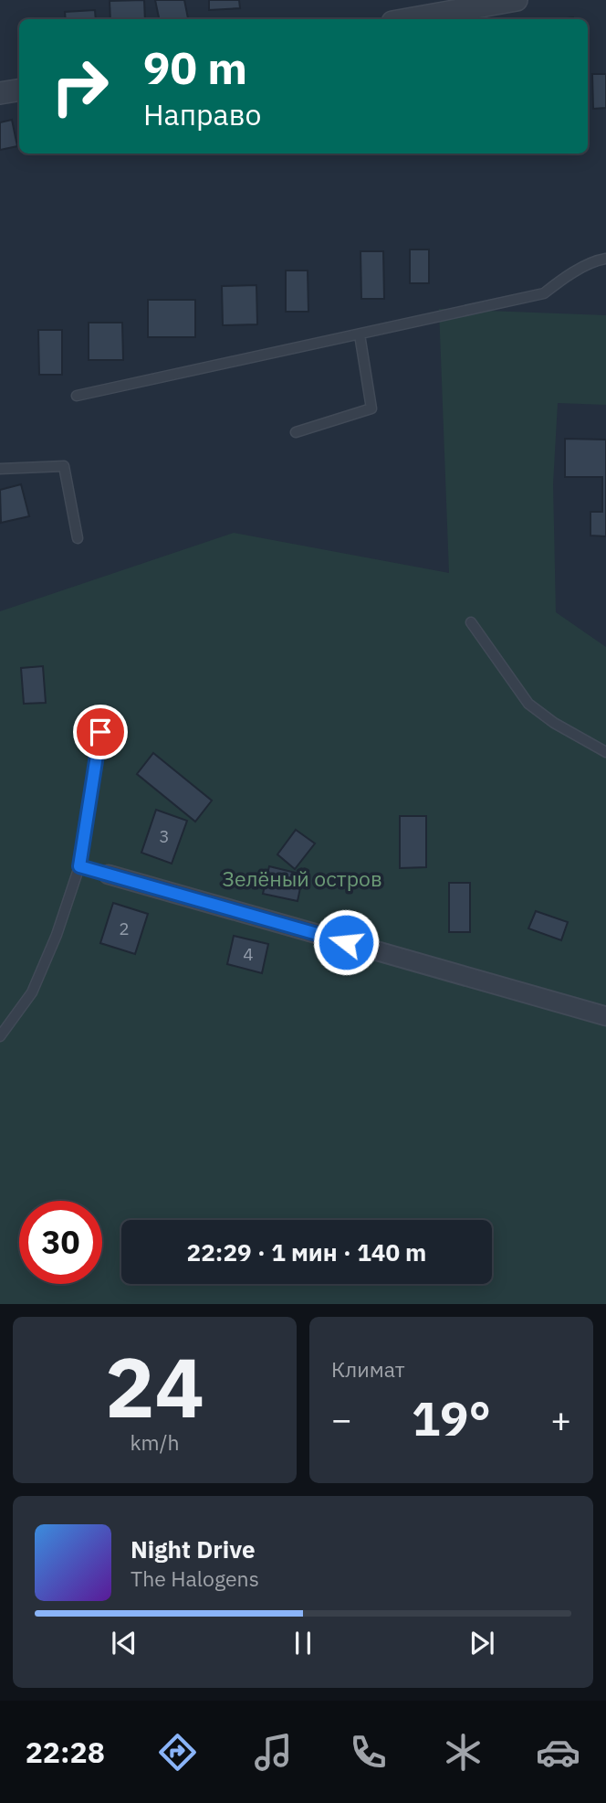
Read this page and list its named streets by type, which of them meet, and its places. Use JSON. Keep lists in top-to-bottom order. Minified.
{"parks":["Зелёный остров"],"house_numbers":["3","2","4"],"page":{"turn":["90 m","Направо"],"limit":"30","trip":"22:29 · 1 мин · 140 m","tile":[["24","km/h"],"Климат"],"heat":["−","19°","+"],"song":["Night Drive","The Halogens"],"tabs":"22:28"}}
